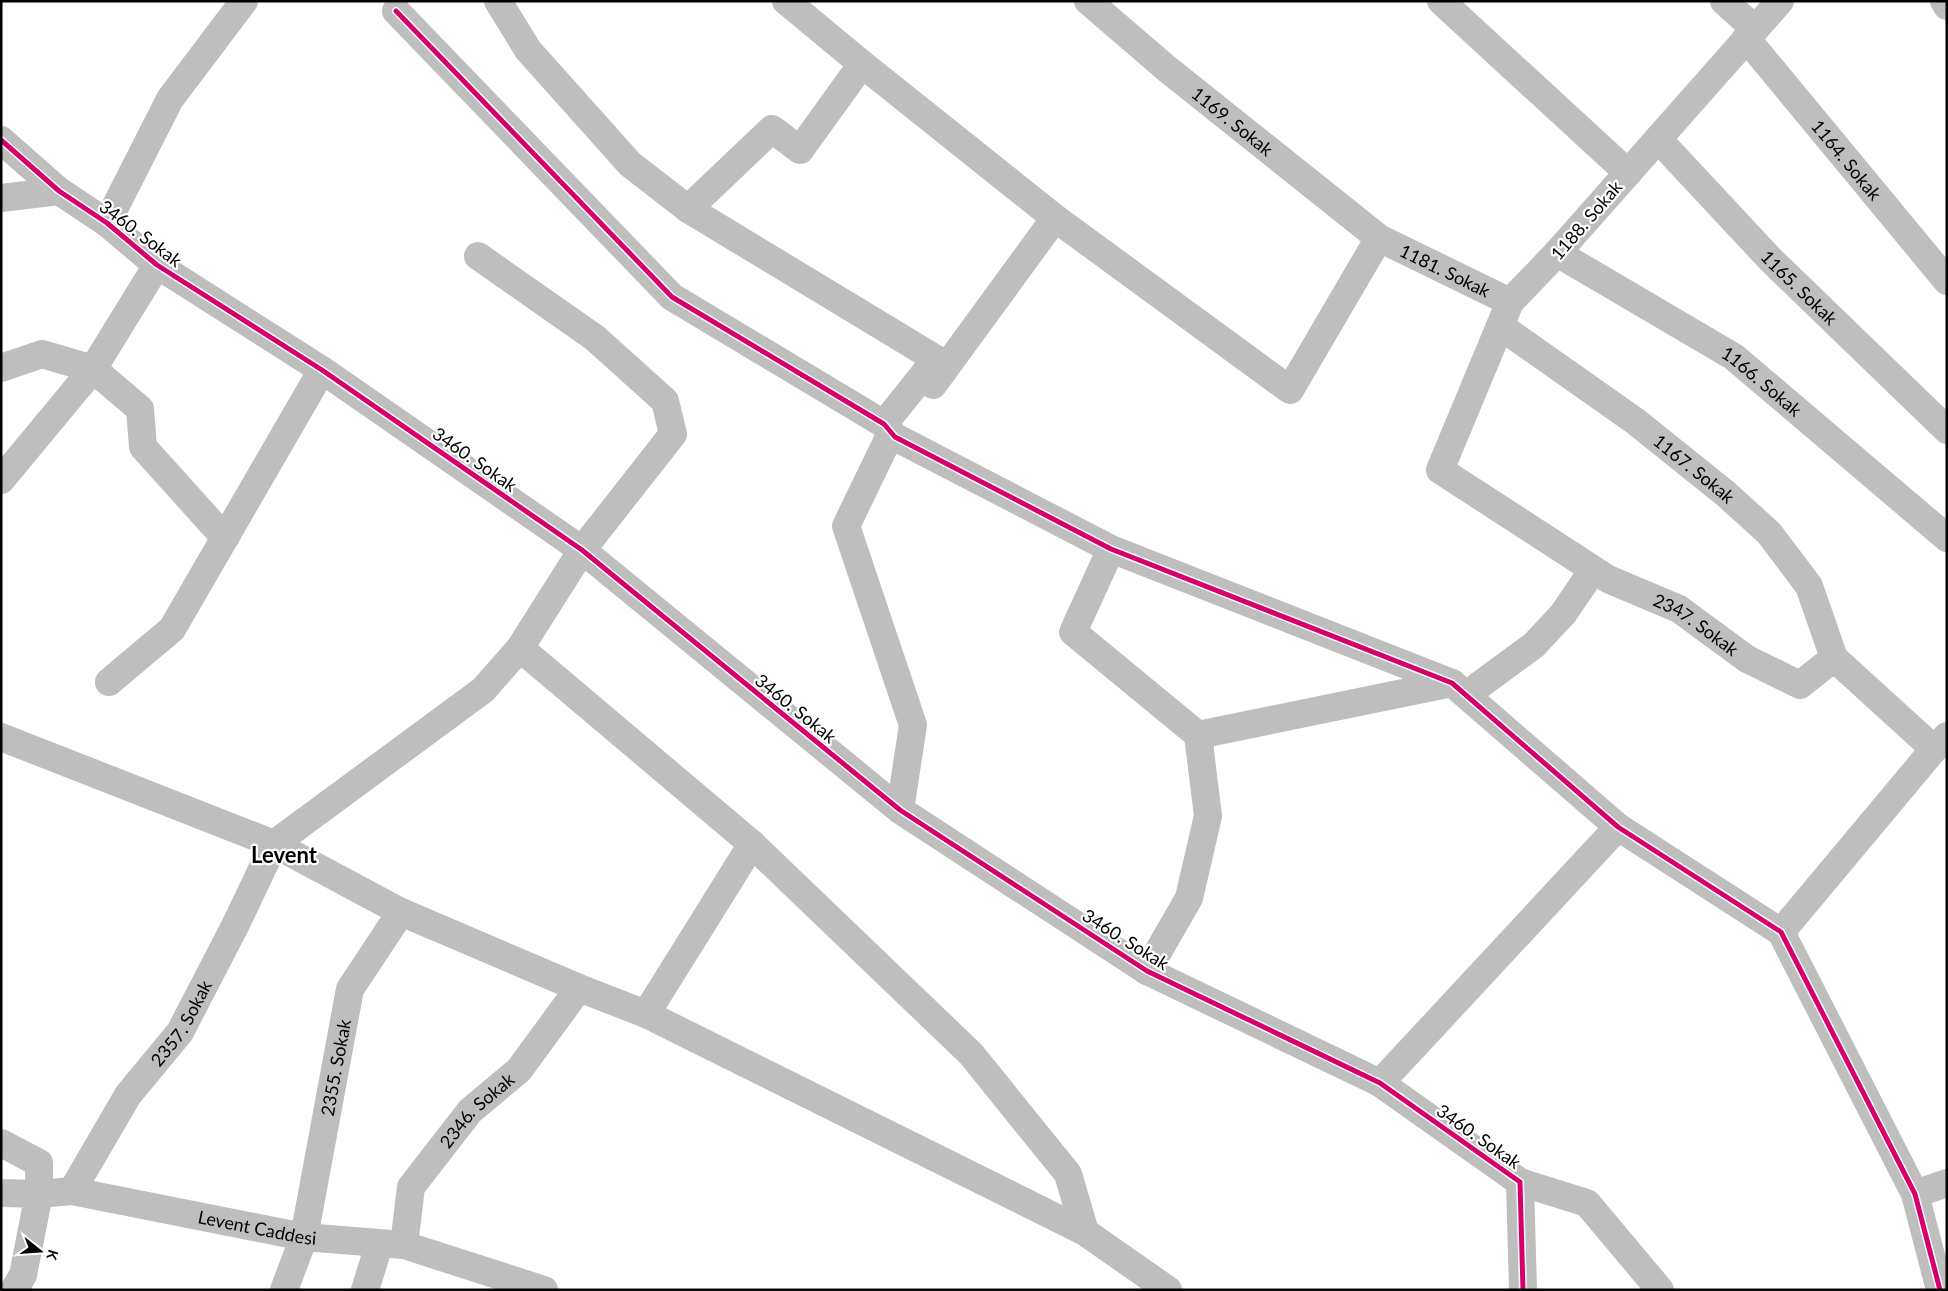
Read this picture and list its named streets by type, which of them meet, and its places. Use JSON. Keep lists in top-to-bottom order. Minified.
{"streets":{"street":["1169. Sokak","1164. Sokak","1188. Sokak","3460. Sokak","1181. Sokak","1165. Sokak","1166. Sokak","1167. Sokak","2347. Sokak","2357. Sokak","2355. Sokak","2346. Sokak","Levent Caddesi"]},"crossings":[["1169. Sokak","1181. Sokak"],["1164. Sokak","1188. Sokak"],["1188. Sokak","1181. Sokak"],["1188. Sokak","1165. Sokak"],["1188. Sokak","1166. Sokak"],["1188. Sokak","1167. Sokak"],["1188. Sokak","2347. Sokak"],["1181. Sokak","1167. Sokak"],["1167. Sokak","2347. Sokak"],["2357. Sokak","Levent Caddesi"],["2355. Sokak","Levent Caddesi"],["2346. Sokak","Levent Caddesi"]],"districts":["Levent"],"north":"right"}
